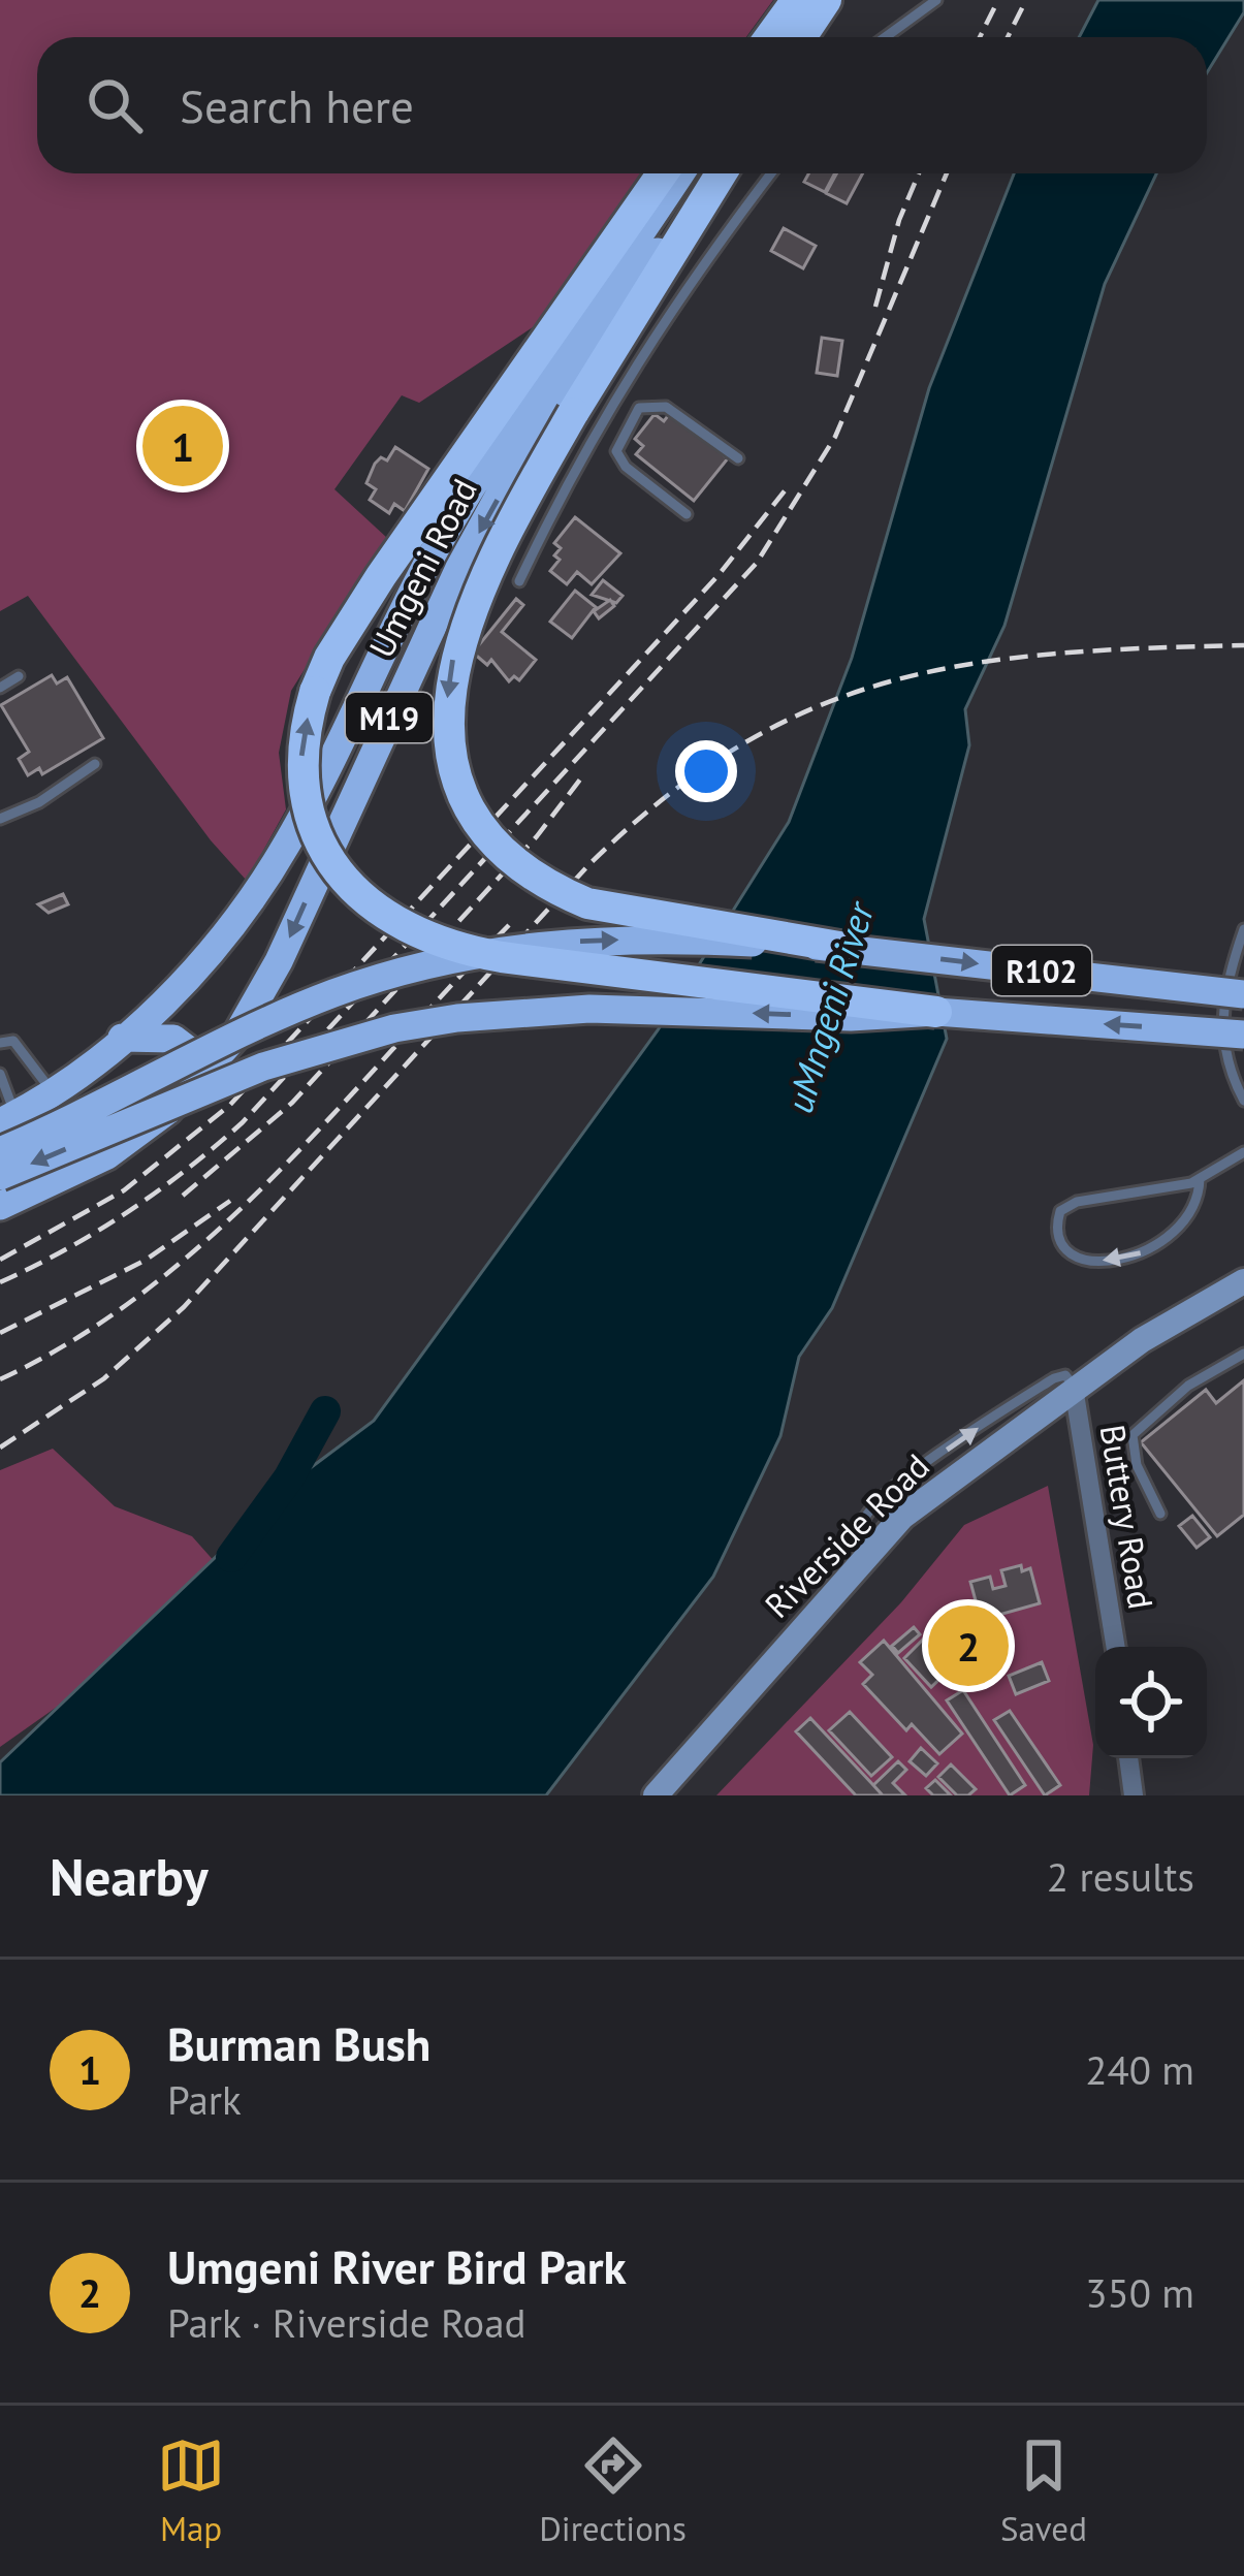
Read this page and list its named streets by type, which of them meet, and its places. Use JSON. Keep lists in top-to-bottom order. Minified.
{"streets":{"main road":["Umgeni Road","M19","R102","Riverside Road"],"street":["Buttery Road"]},"crossings":[["Buttery Road","Riverside Road"]],"water":["uMngeni River"],"page":{"search":"Search here","pins":["1","2"],"heading":["Nearby","2 results"],"list":[{"mark":"1","name":"Burman Bush","note":"Park","value":"240 m"},{"mark":"2","name":"Umgeni River Bird Park","note":"Park · Riverside Road","value":"350 m"}],"nav":["Map","Directions","Saved"]}}
